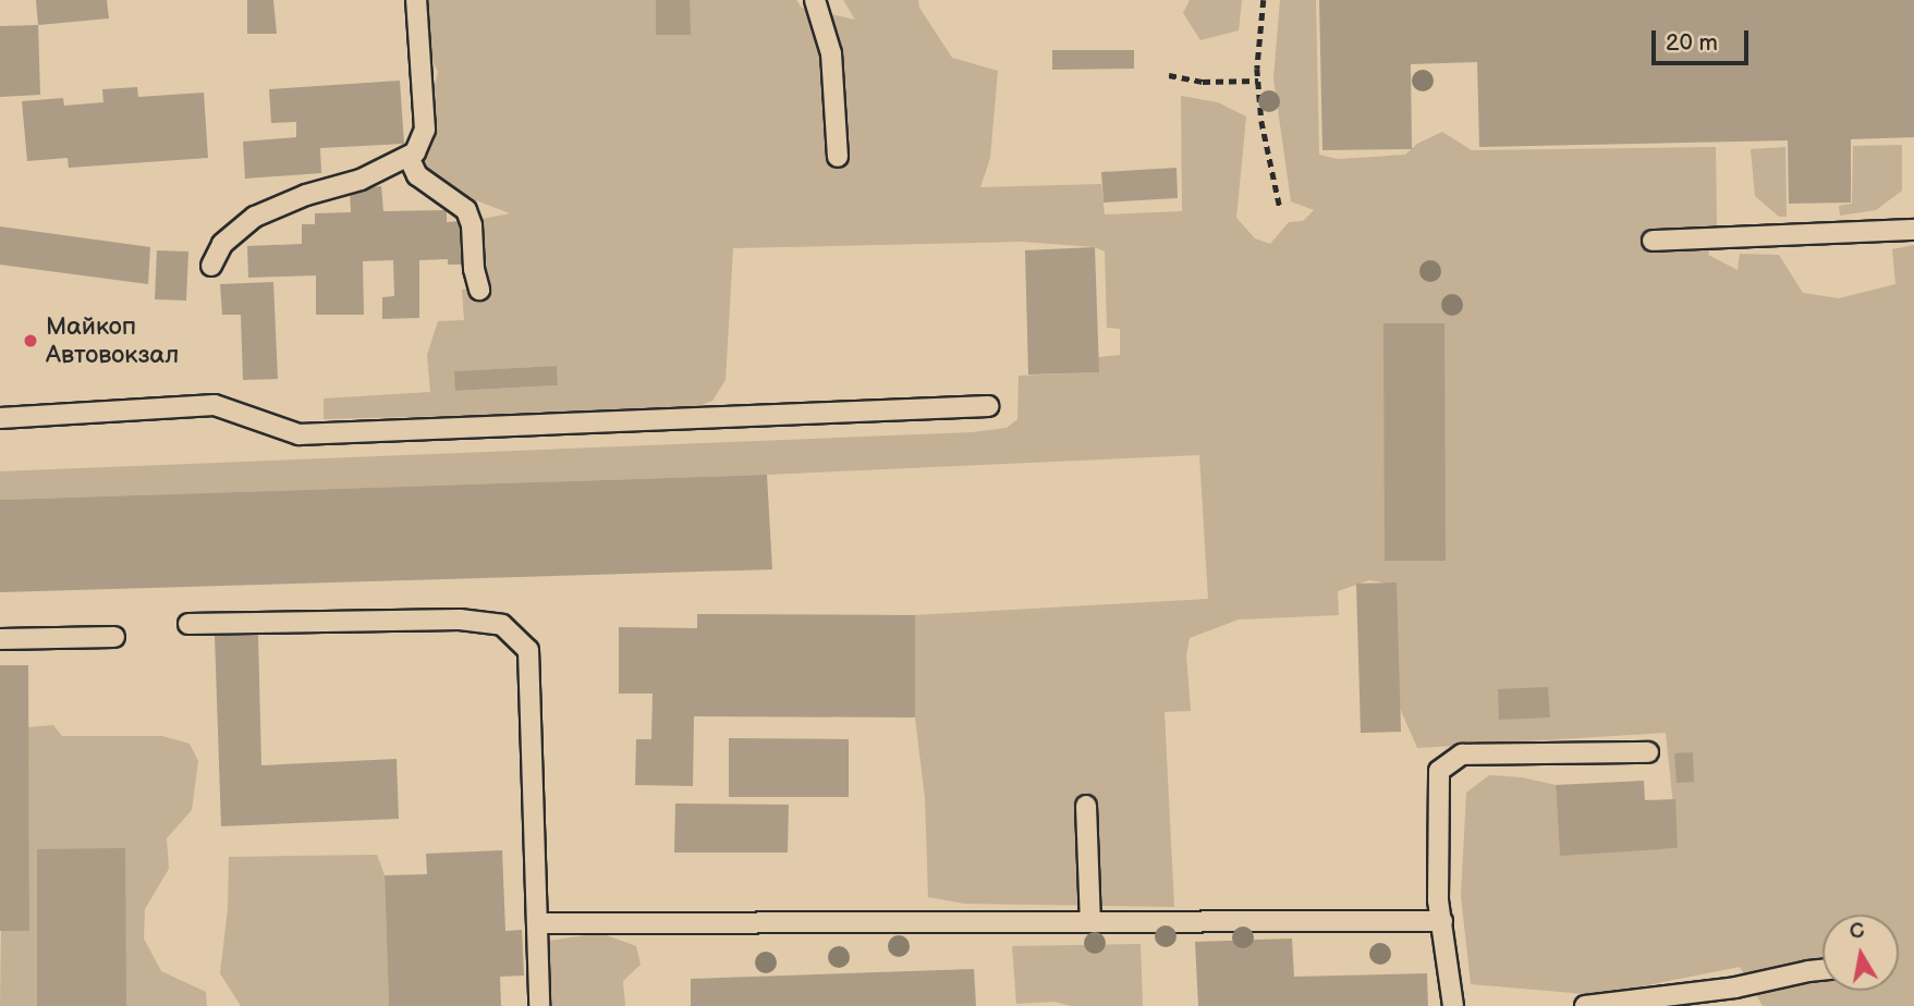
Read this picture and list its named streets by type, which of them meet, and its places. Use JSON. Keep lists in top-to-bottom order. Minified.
{"places":["Майкоп Автовокзал"],"scale_bar":"20 m","north":"top"}
